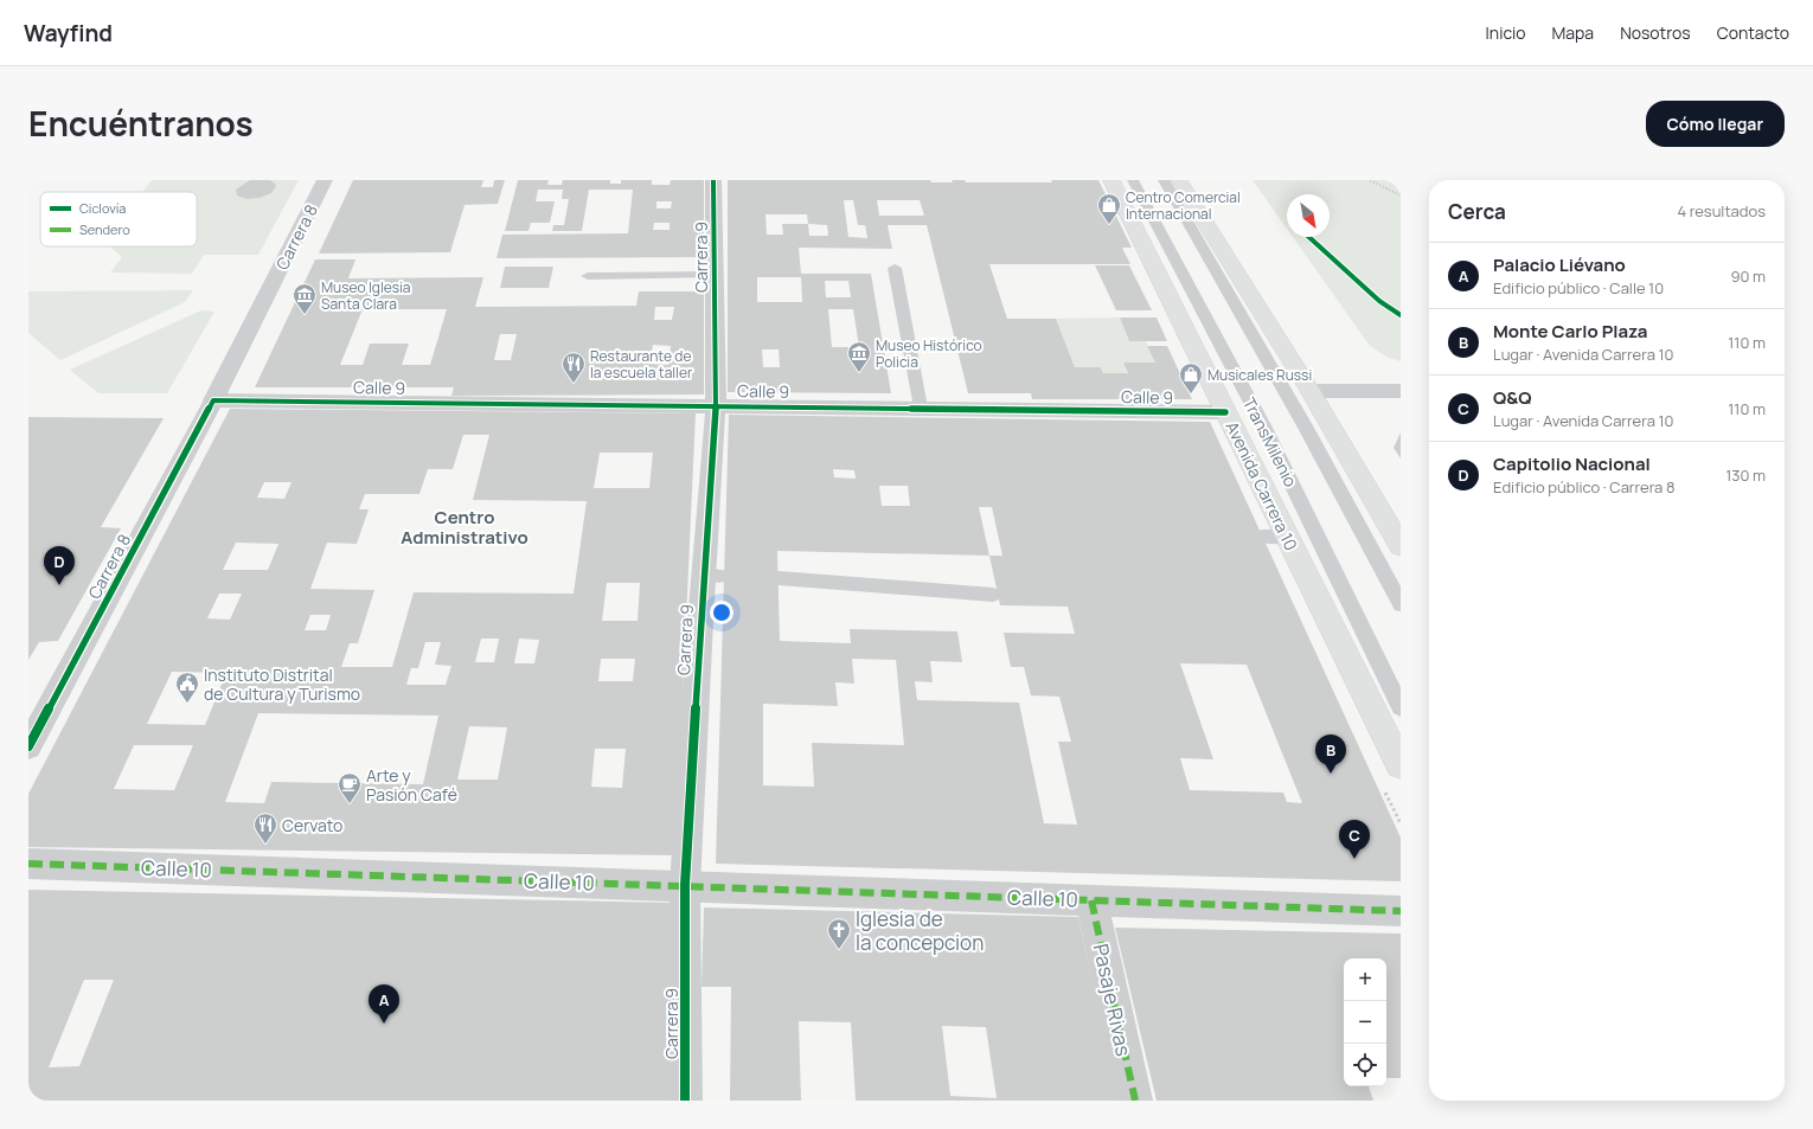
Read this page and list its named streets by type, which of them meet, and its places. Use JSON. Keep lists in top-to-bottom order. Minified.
{"streets":{"main road":["Avenida Carrera 10"],"street":["Carrera 8","Carrera 9","Calle 9","Calle 10","Pasaje Rivas"],"lane":["TransMilenio"]},"crossings":[["Carrera 8","Calle 9"],["Carrera 9","Calle 9"],["Carrera 9","Calle 10"],["Calle 9","Avenida Carrera 10"],["Calle 10","Pasaje Rivas"]],"districts":["Centro Administrativo"],"places":{"shop":["Centro Comercial Internacional","Musicales Russi"],"museum":["Museo Iglesia Santa Clara","Museo Histórico Policia"],"restaurant":["Restaurante de la escuela taller","Cervato"],"public building":["Instituto Distrital de Cultura y Turismo"],"cafe":["Arte y Pasión Café"],"church":["Iglesia de la concepcion"]},"legend":["Ciclovía","Sendero"],"north":"bottom right","page":{"header":"Wayfind","nav":["Inicio","Mapa","Nosotros","Contacto"],"title":"Encuéntranos","buttons":"Cómo llegar","heading":["Cerca","4 resultados"],"list":[{"mark":"A","name":"Palacio Liévano","note":"Edificio público · Calle 10","value":"90 m"},{"mark":"B","name":"Monte Carlo Plaza","note":"Lugar · Avenida Carrera 10","value":"110 m"},{"mark":"C","name":"Q&Q","note":"Lugar · Avenida Carrera 10","value":"110 m"},{"mark":"D","name":"Capitolio Nacional","note":"Edificio público · Carrera 8","value":"130 m"}],"pins":["D","B","C","A"],"map_buttons":["+","−"]}}
